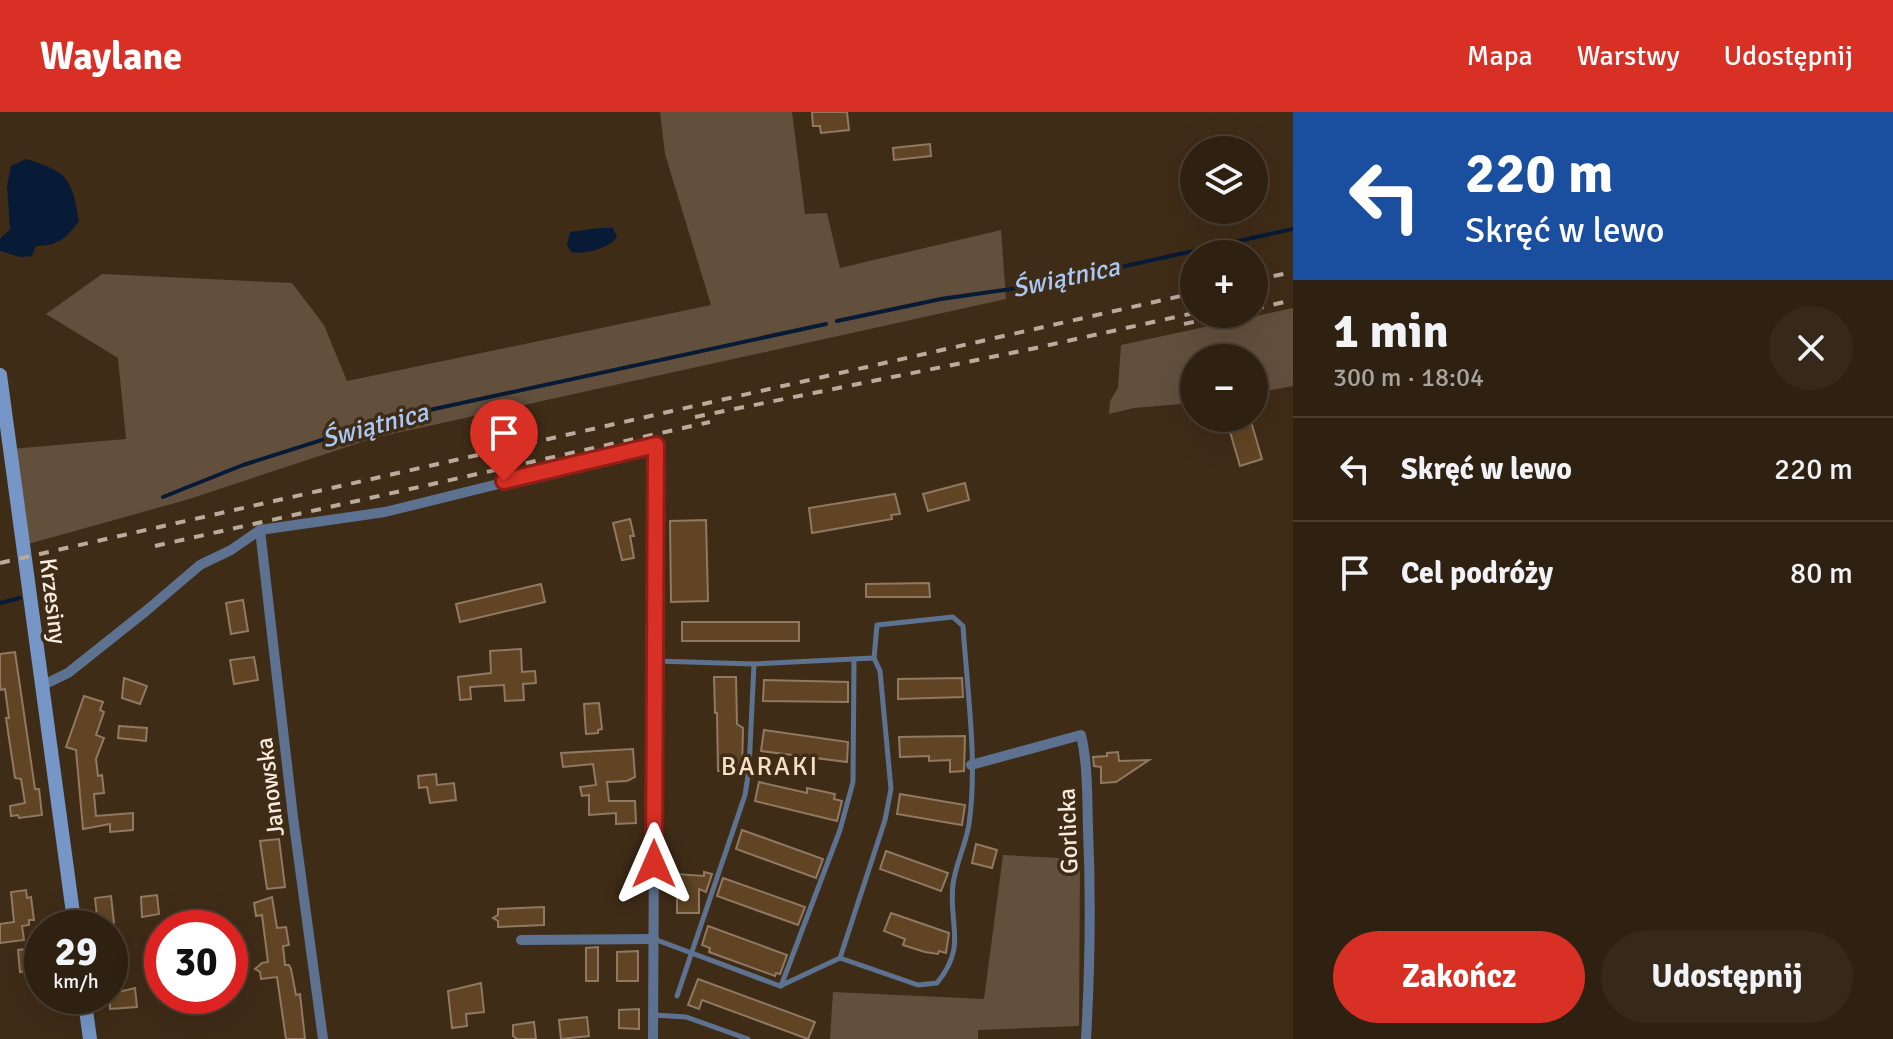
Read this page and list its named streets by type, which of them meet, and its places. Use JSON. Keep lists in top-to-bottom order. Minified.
{"streets":{"street":["Krzesiny","Janowska","Gorlicka"]},"districts":["BARAKI"],"water":["Świątnica"],"page":{"header":"Waylane","nav":["Mapa","Warstwy","Udostępnij"],"turn":["220 m","Skręć w lewo"],"map_buttons":["+","−"],"heading":["1 min","300 m · 18:04"],"list":[{"name":"Skręć w lewo","value":"220 m"},{"name":"Cel podróży","value":"80 m"}],"speed":"29 km/h","limit":"30","buttons":["Zakończ","Udostępnij"]}}
